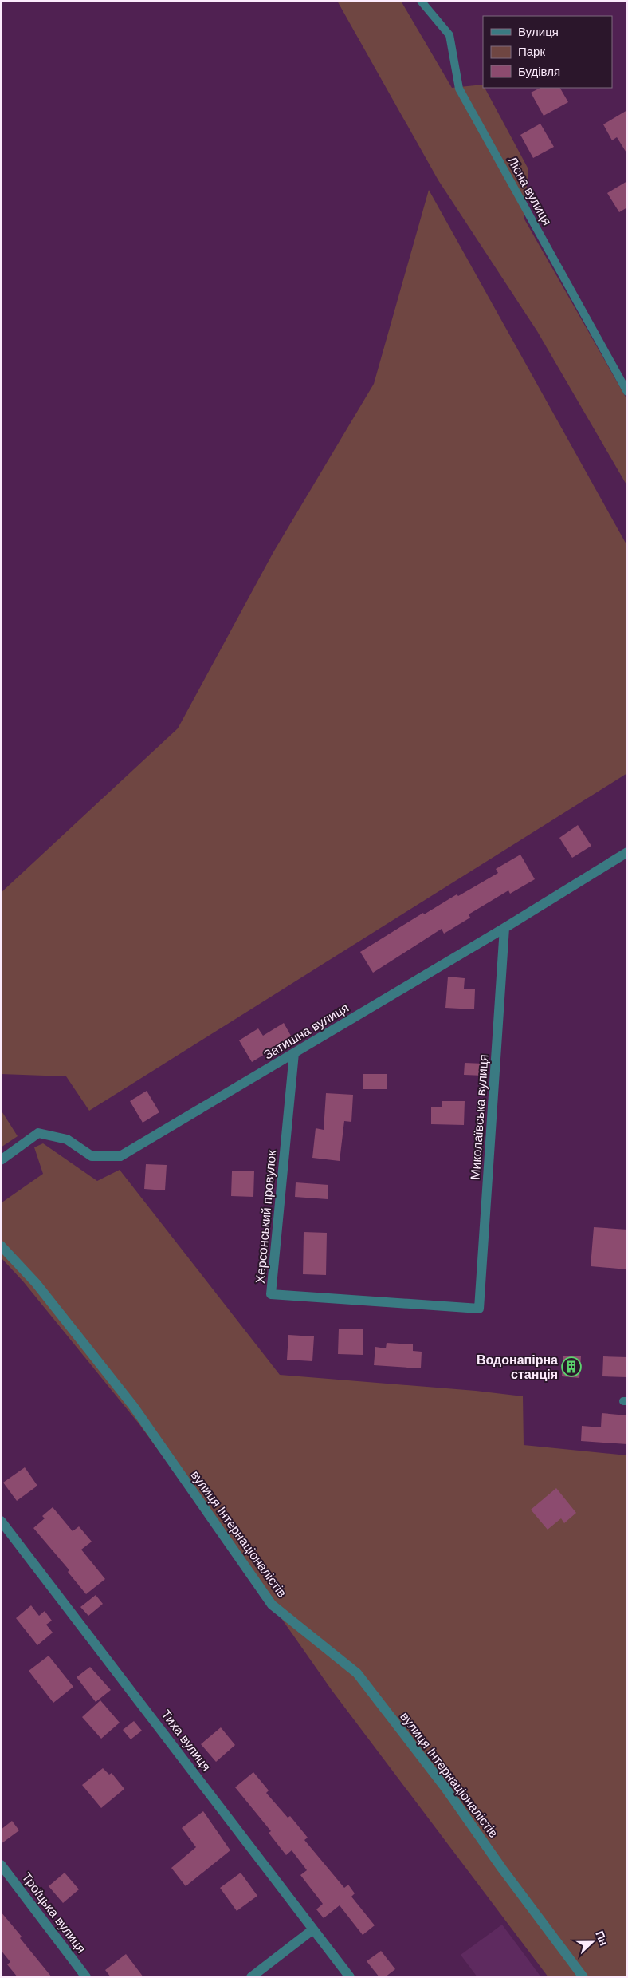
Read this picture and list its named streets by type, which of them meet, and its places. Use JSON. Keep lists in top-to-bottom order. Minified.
{"streets":{"street":["Затишна вулиця","Миколаївська вулиця","Херсонський провулок","вулиця Інтернаціоналістів","Тиха вулиця","Троїцька вулиця"],"lane":["Лісна вулиця"]},"crossings":[["Затишна вулиця","Миколаївська вулиця"],["Затишна вулиця","Херсонський провулок"],["Миколаївська вулиця","Херсонський провулок"]],"places":{"building":["Водонапірна станція"]},"legend":["Вулиця","Парк","Будівля"],"north":"right"}
